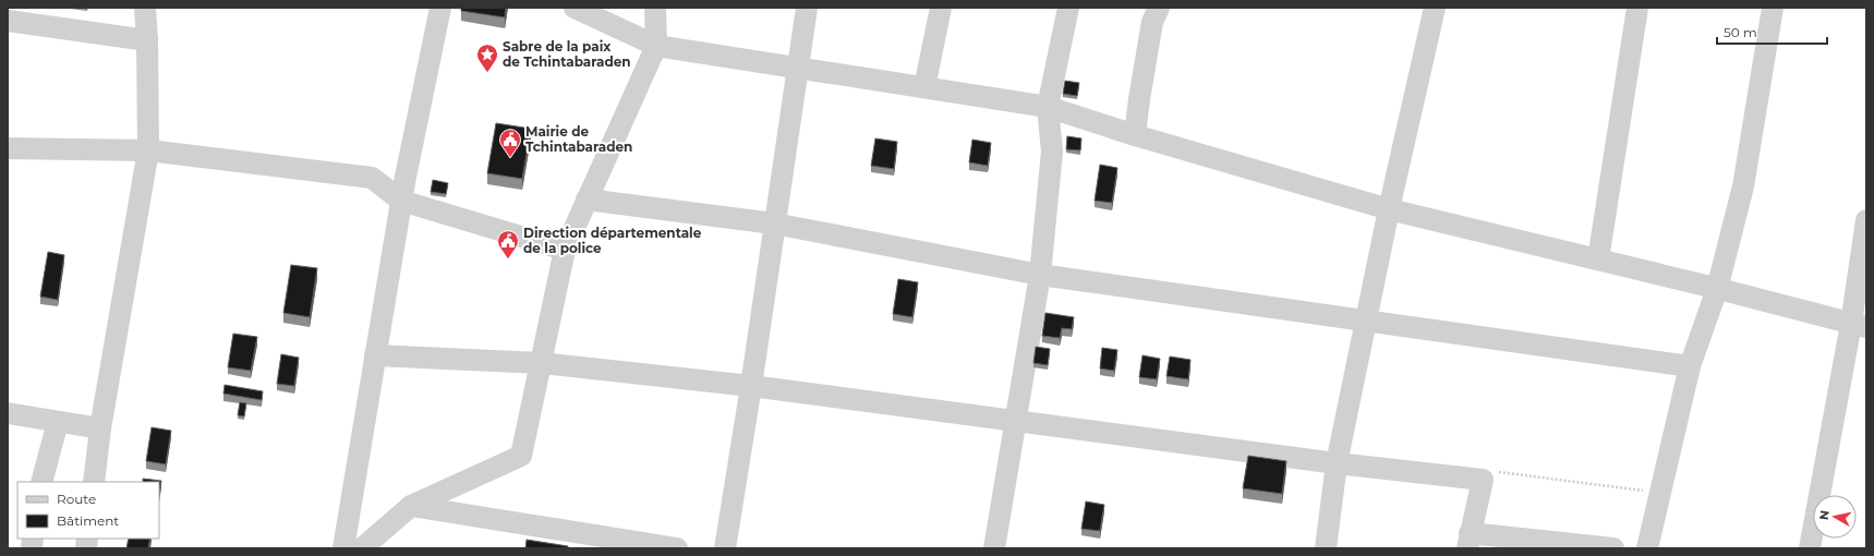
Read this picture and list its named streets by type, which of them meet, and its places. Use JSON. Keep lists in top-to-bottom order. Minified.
{"places":{"place":["Sabre de la paix de Tchintabaraden"],"public building":["Mairie de Tchintabaraden","Direction départementale de la police"]},"legend":["Route","Bâtiment"],"scale_bar":"50 m","north":"left"}
